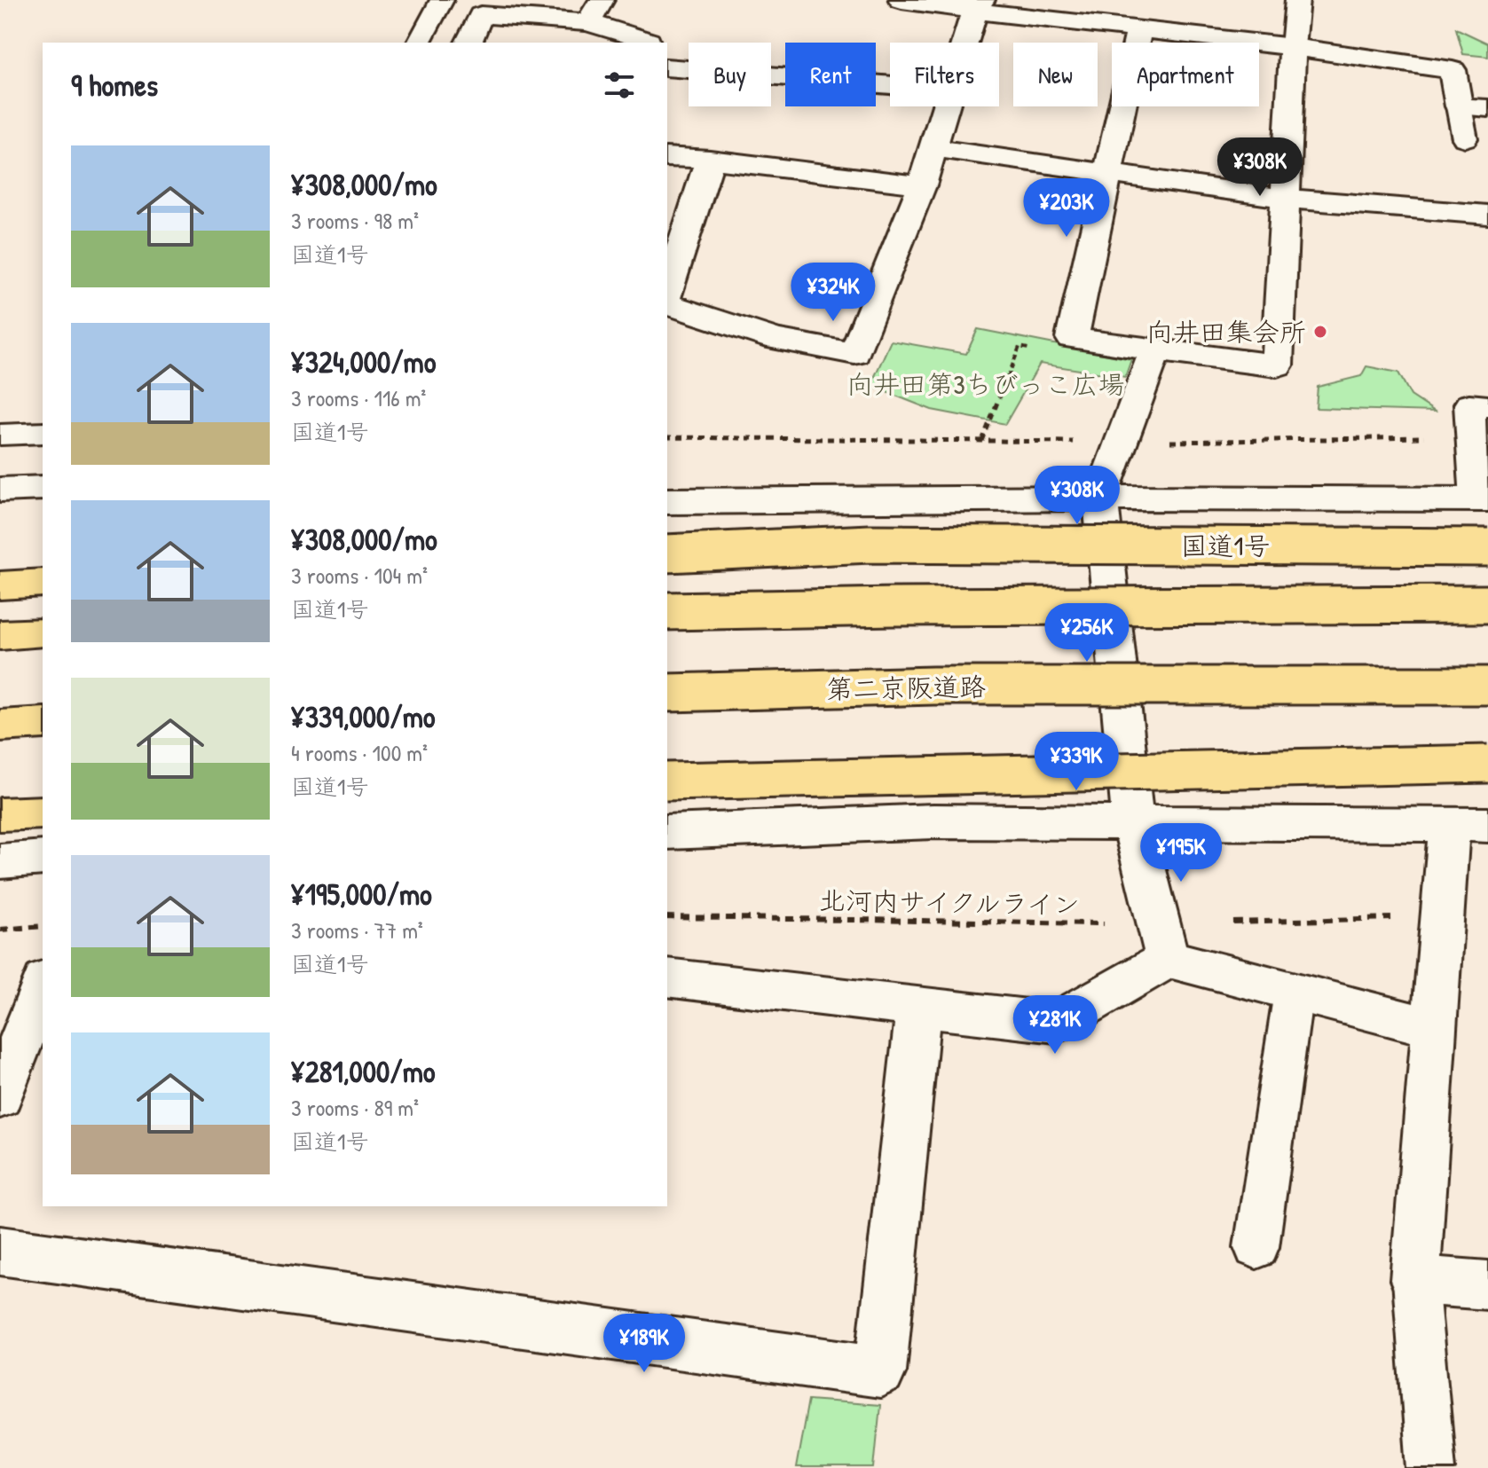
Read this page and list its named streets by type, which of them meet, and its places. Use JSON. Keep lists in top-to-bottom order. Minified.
{"streets":{"highway":["国道1号","第二京阪道路"],"path":["北河内サイクルライン"]},"parks":["向井田第3ちびっこ広場"],"places":["向井田集会所"],"page":{"chip":["Buy","Rent","Filters","New","Apartment"],"heading":"9 homes","list":[{"name":"¥308,000/mo","note":"3 rooms · 98 m² · 国道1号"},{"name":"¥324,000/mo","note":"3 rooms · 116 m² · 国道1号"},{"name":"¥308,000/mo","note":"3 rooms · 104 m² · 国道1号"},{"name":"¥339,000/mo","note":"4 rooms · 100 m² · 国道1号"},{"name":"¥195,000/mo","note":"3 rooms · 77 m² · 国道1号"},{"name":"¥281,000/mo","note":"3 rooms · 89 m² · 国道1号"}],"price":["¥308K","¥203K","¥324K","¥308K","¥256K","¥339K","¥195K","¥281K","¥189K"]}}
